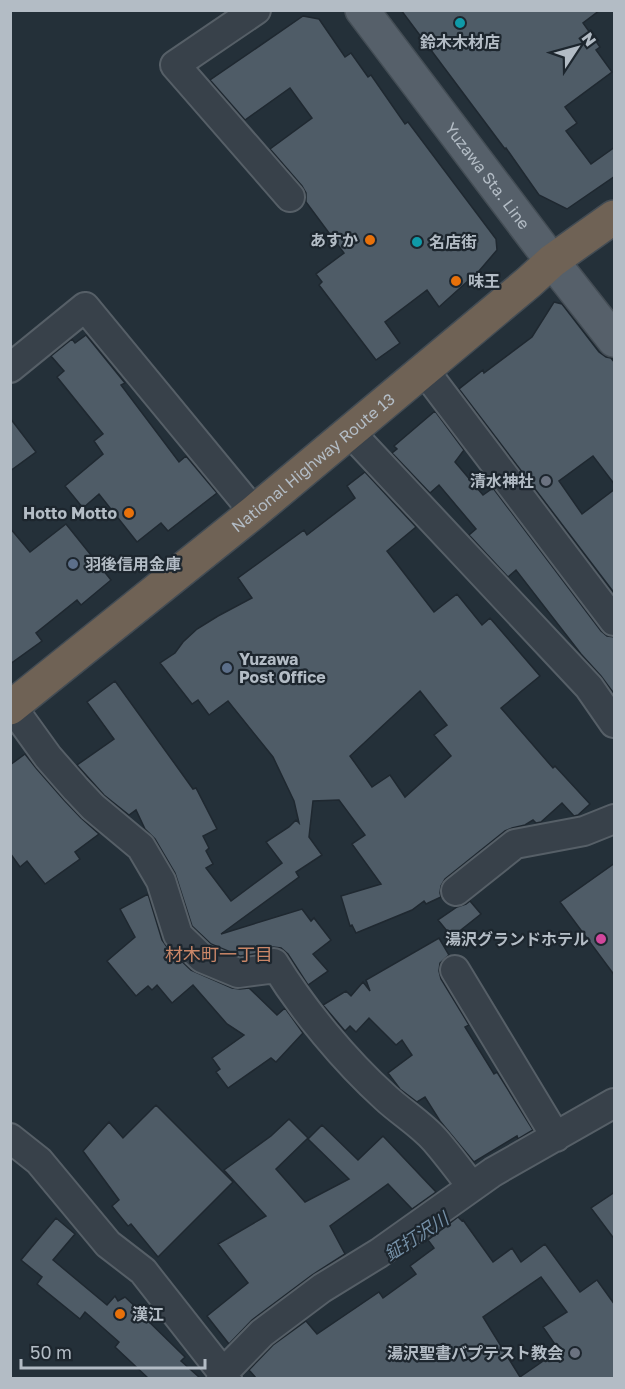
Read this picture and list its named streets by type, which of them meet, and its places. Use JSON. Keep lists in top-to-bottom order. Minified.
{"streets":{"highway":["National Highway Route 13"],"main road":["Yuzawa Sta. Line"]},"crossings":[["Yuzawa Sta. Line","National Highway Route 13"]],"districts":["材木町一丁目"],"water":["鉦打沢川"],"places":["鈴木木材店","あすか","名店街","味王","清水神社","Hotto Motto","羽後信用金庫","Yuzawa Post Office","湯沢グランドホテル","漢江","湯沢聖書バプテスト教会"],"scale_bar":"50 m","north":"top right"}
